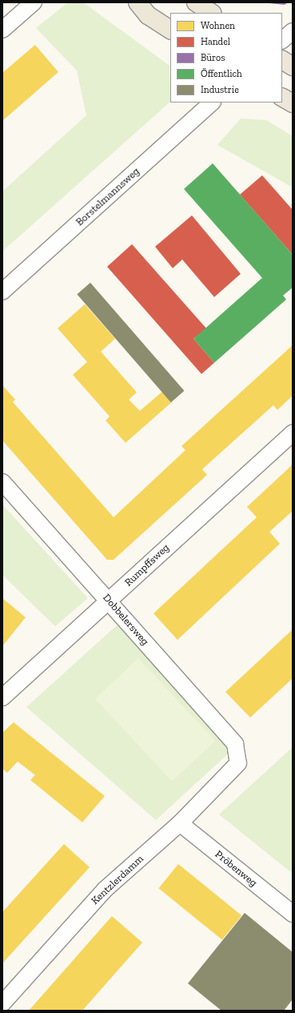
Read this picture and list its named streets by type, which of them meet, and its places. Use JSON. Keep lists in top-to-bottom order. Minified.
{"streets":{"street":["Borstelmannsweg","Rumpffsweg","Dobbelersweg","Pröbenweg","Kentzlerdamm"]},"crossings":[["Rumpffsweg","Dobbelersweg"],["Dobbelersweg","Kentzlerdamm"],["Pröbenweg","Kentzlerdamm"]],"legend":["Wohnen","Handel","Büros","Öffentlich","Industrie"]}
